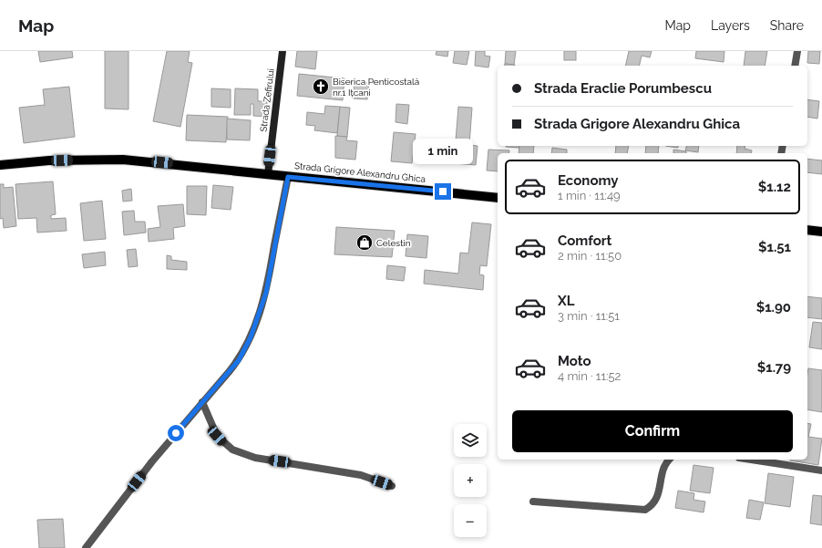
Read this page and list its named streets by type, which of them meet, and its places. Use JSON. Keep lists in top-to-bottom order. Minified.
{"streets":{"main road":["Strada Zefirului","Strada Grigore Alexandru Ghica"]},"crossings":[["Strada Zefirului","Strada Grigore Alexandru Ghica"]],"places":{"church":["Biserica Penticostală nr.1 Ițcani"],"shop":["Celestin"]},"page":{"header":"Map","nav":["Map","Layers","Share"],"banner":["Strada Eraclie Porumbescu","Strada Grigore Alexandru Ghica"],"bubble":"1 min","list":[{"name":"Economy","note":"1 min · 11:49","value":"$1.12"},{"name":"Comfort","note":"2 min · 11:50","value":"$1.51"},{"name":"XL","note":"3 min · 11:51","value":"$1.90"},{"name":"Moto","note":"4 min · 11:52","value":"$1.79"}],"buttons":"Confirm","map_buttons":["+","−"]}}
